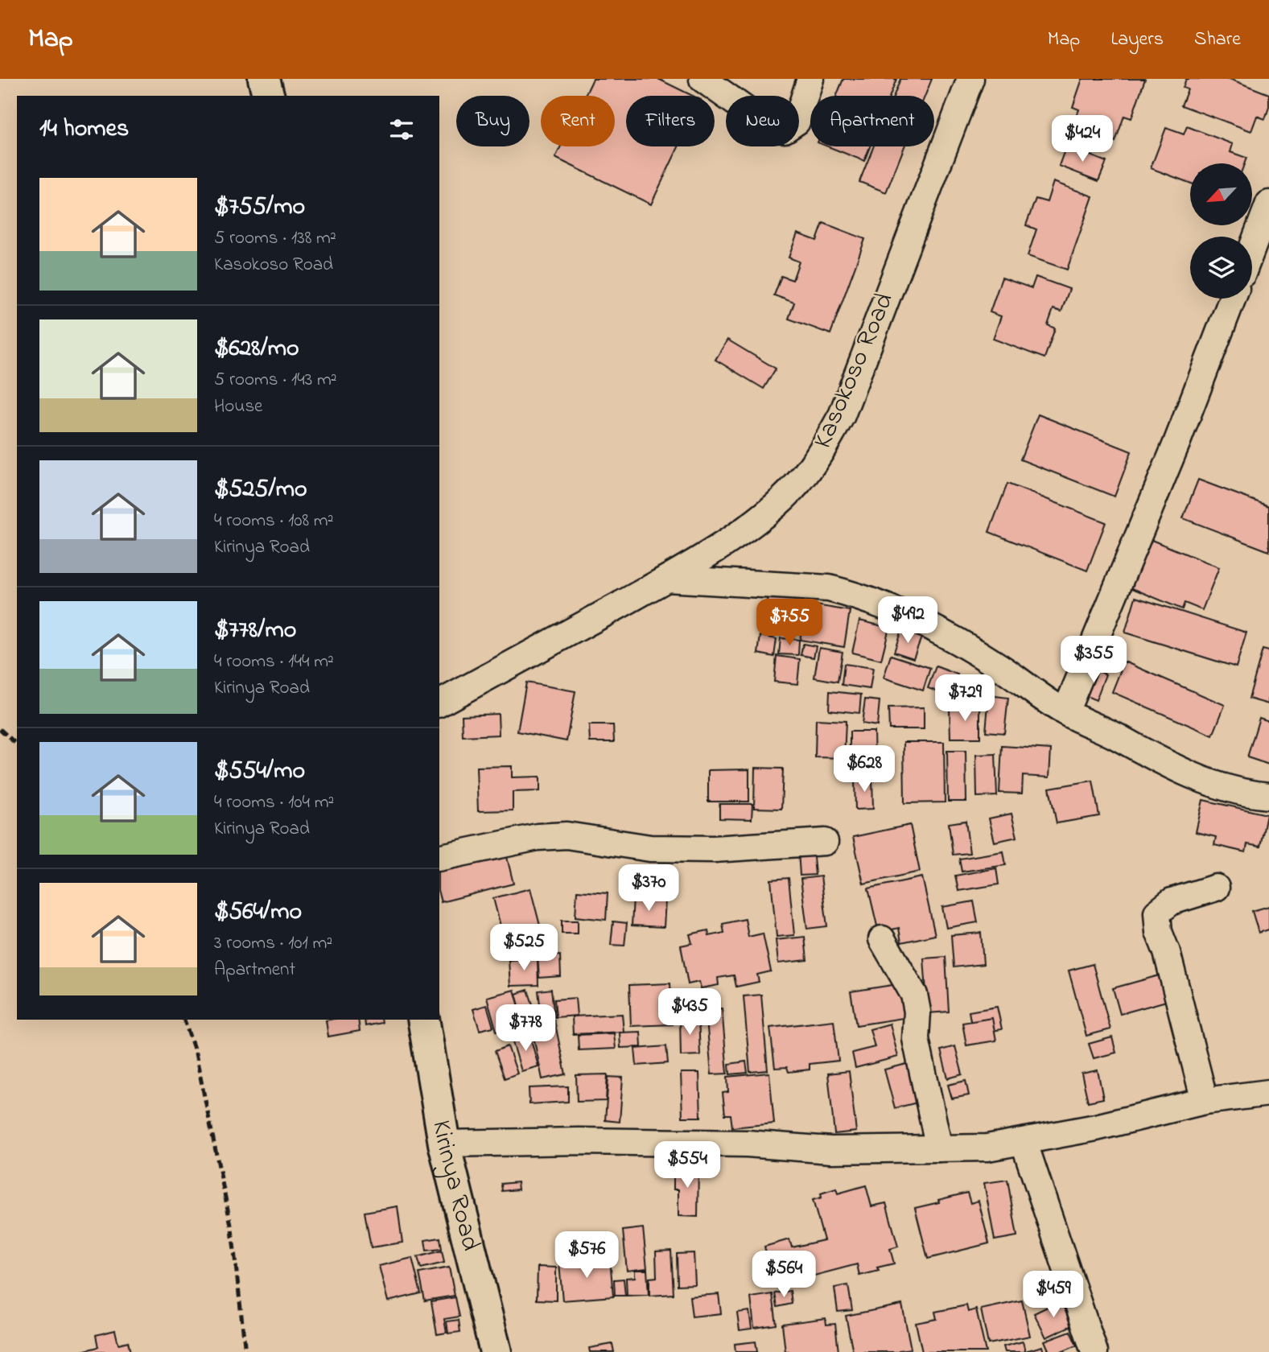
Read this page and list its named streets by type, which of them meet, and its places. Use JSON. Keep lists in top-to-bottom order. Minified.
{"streets":{"main road":["Kirinya Road"],"street":["Kasokoso Road"]},"north":"bottom left","page":{"header":"Map","nav":["Map","Layers","Share"],"chip":["Buy","Rent","Filters","New","Apartment"],"heading":"14 homes","price":["$424","$492","$755","$355","$729","$628","$370","$525","$435","$778","$554","$576","$564","$459"],"list":[{"name":"$755/mo","note":"5 rooms · 138 m² · Kasokoso Road"},{"name":"$628/mo","note":"5 rooms · 143 m² · House"},{"name":"$525/mo","note":"4 rooms · 108 m² · Kirinya Road"},{"name":"$778/mo","note":"4 rooms · 144 m² · Kirinya Road"},{"name":"$554/mo","note":"4 rooms · 104 m² · Kirinya Road"},{"name":"$564/mo","note":"3 rooms · 101 m² · Apartment"}]}}
